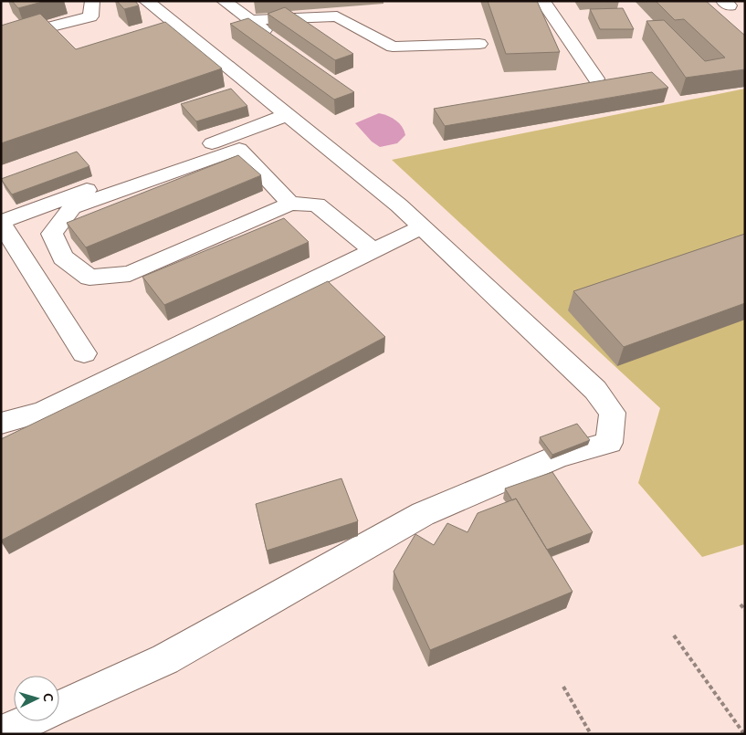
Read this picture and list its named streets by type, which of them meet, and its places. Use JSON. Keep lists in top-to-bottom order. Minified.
{"north":"right"}
